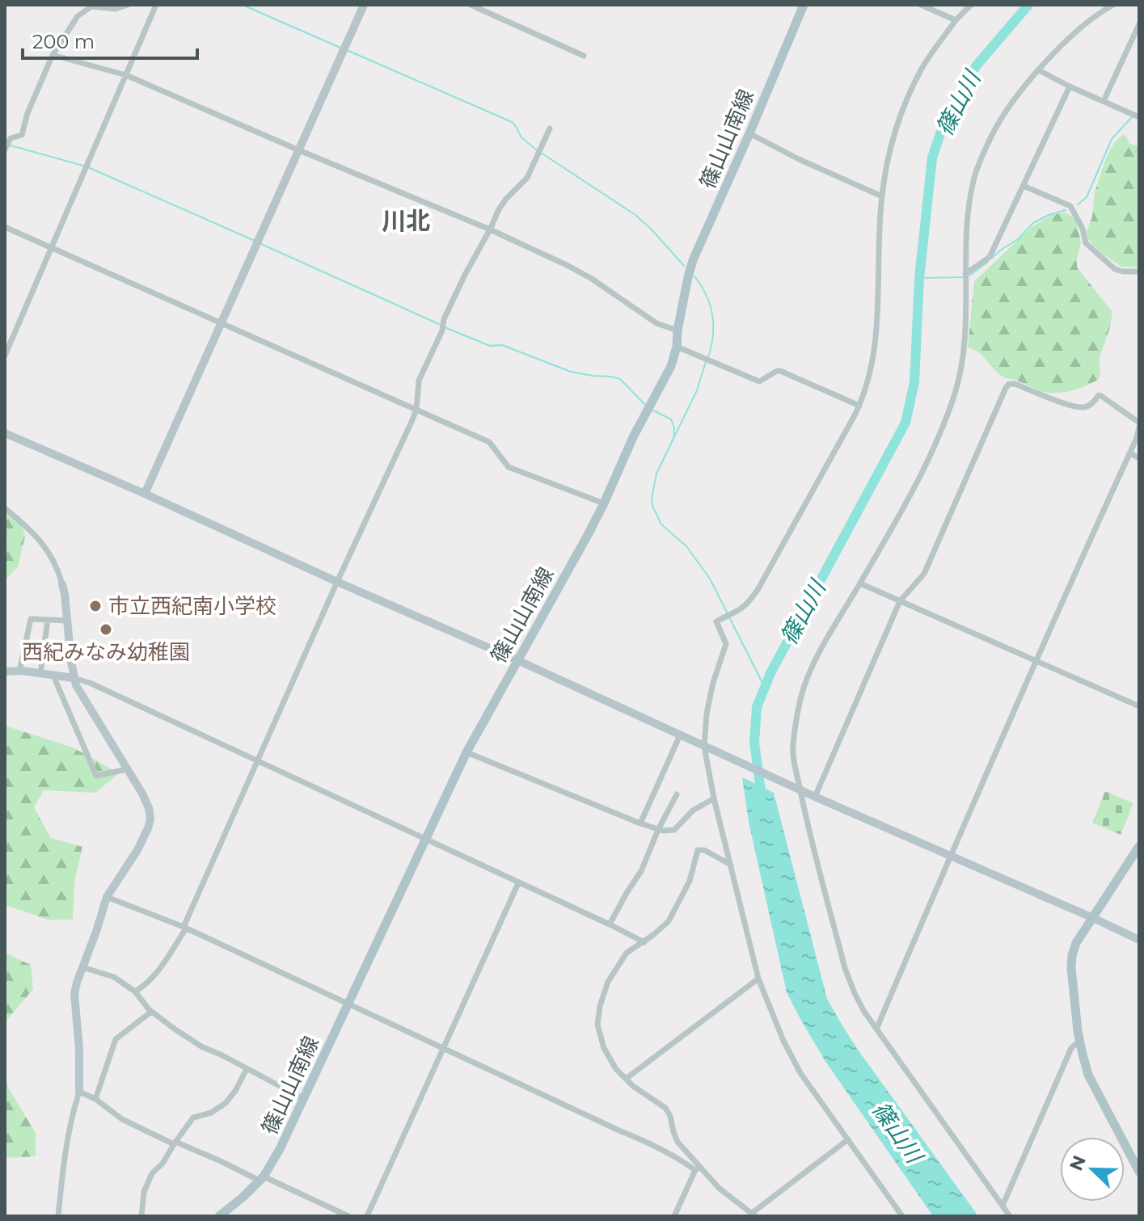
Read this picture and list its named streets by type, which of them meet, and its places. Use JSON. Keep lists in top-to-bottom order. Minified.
{"streets":{"main road":["篠山山南線"]},"districts":["川北"],"water":["篠山川"],"places":["市立西紀南小学校","西紀みなみ幼稚園"],"scale_bar":"200 m","north":"top left"}
